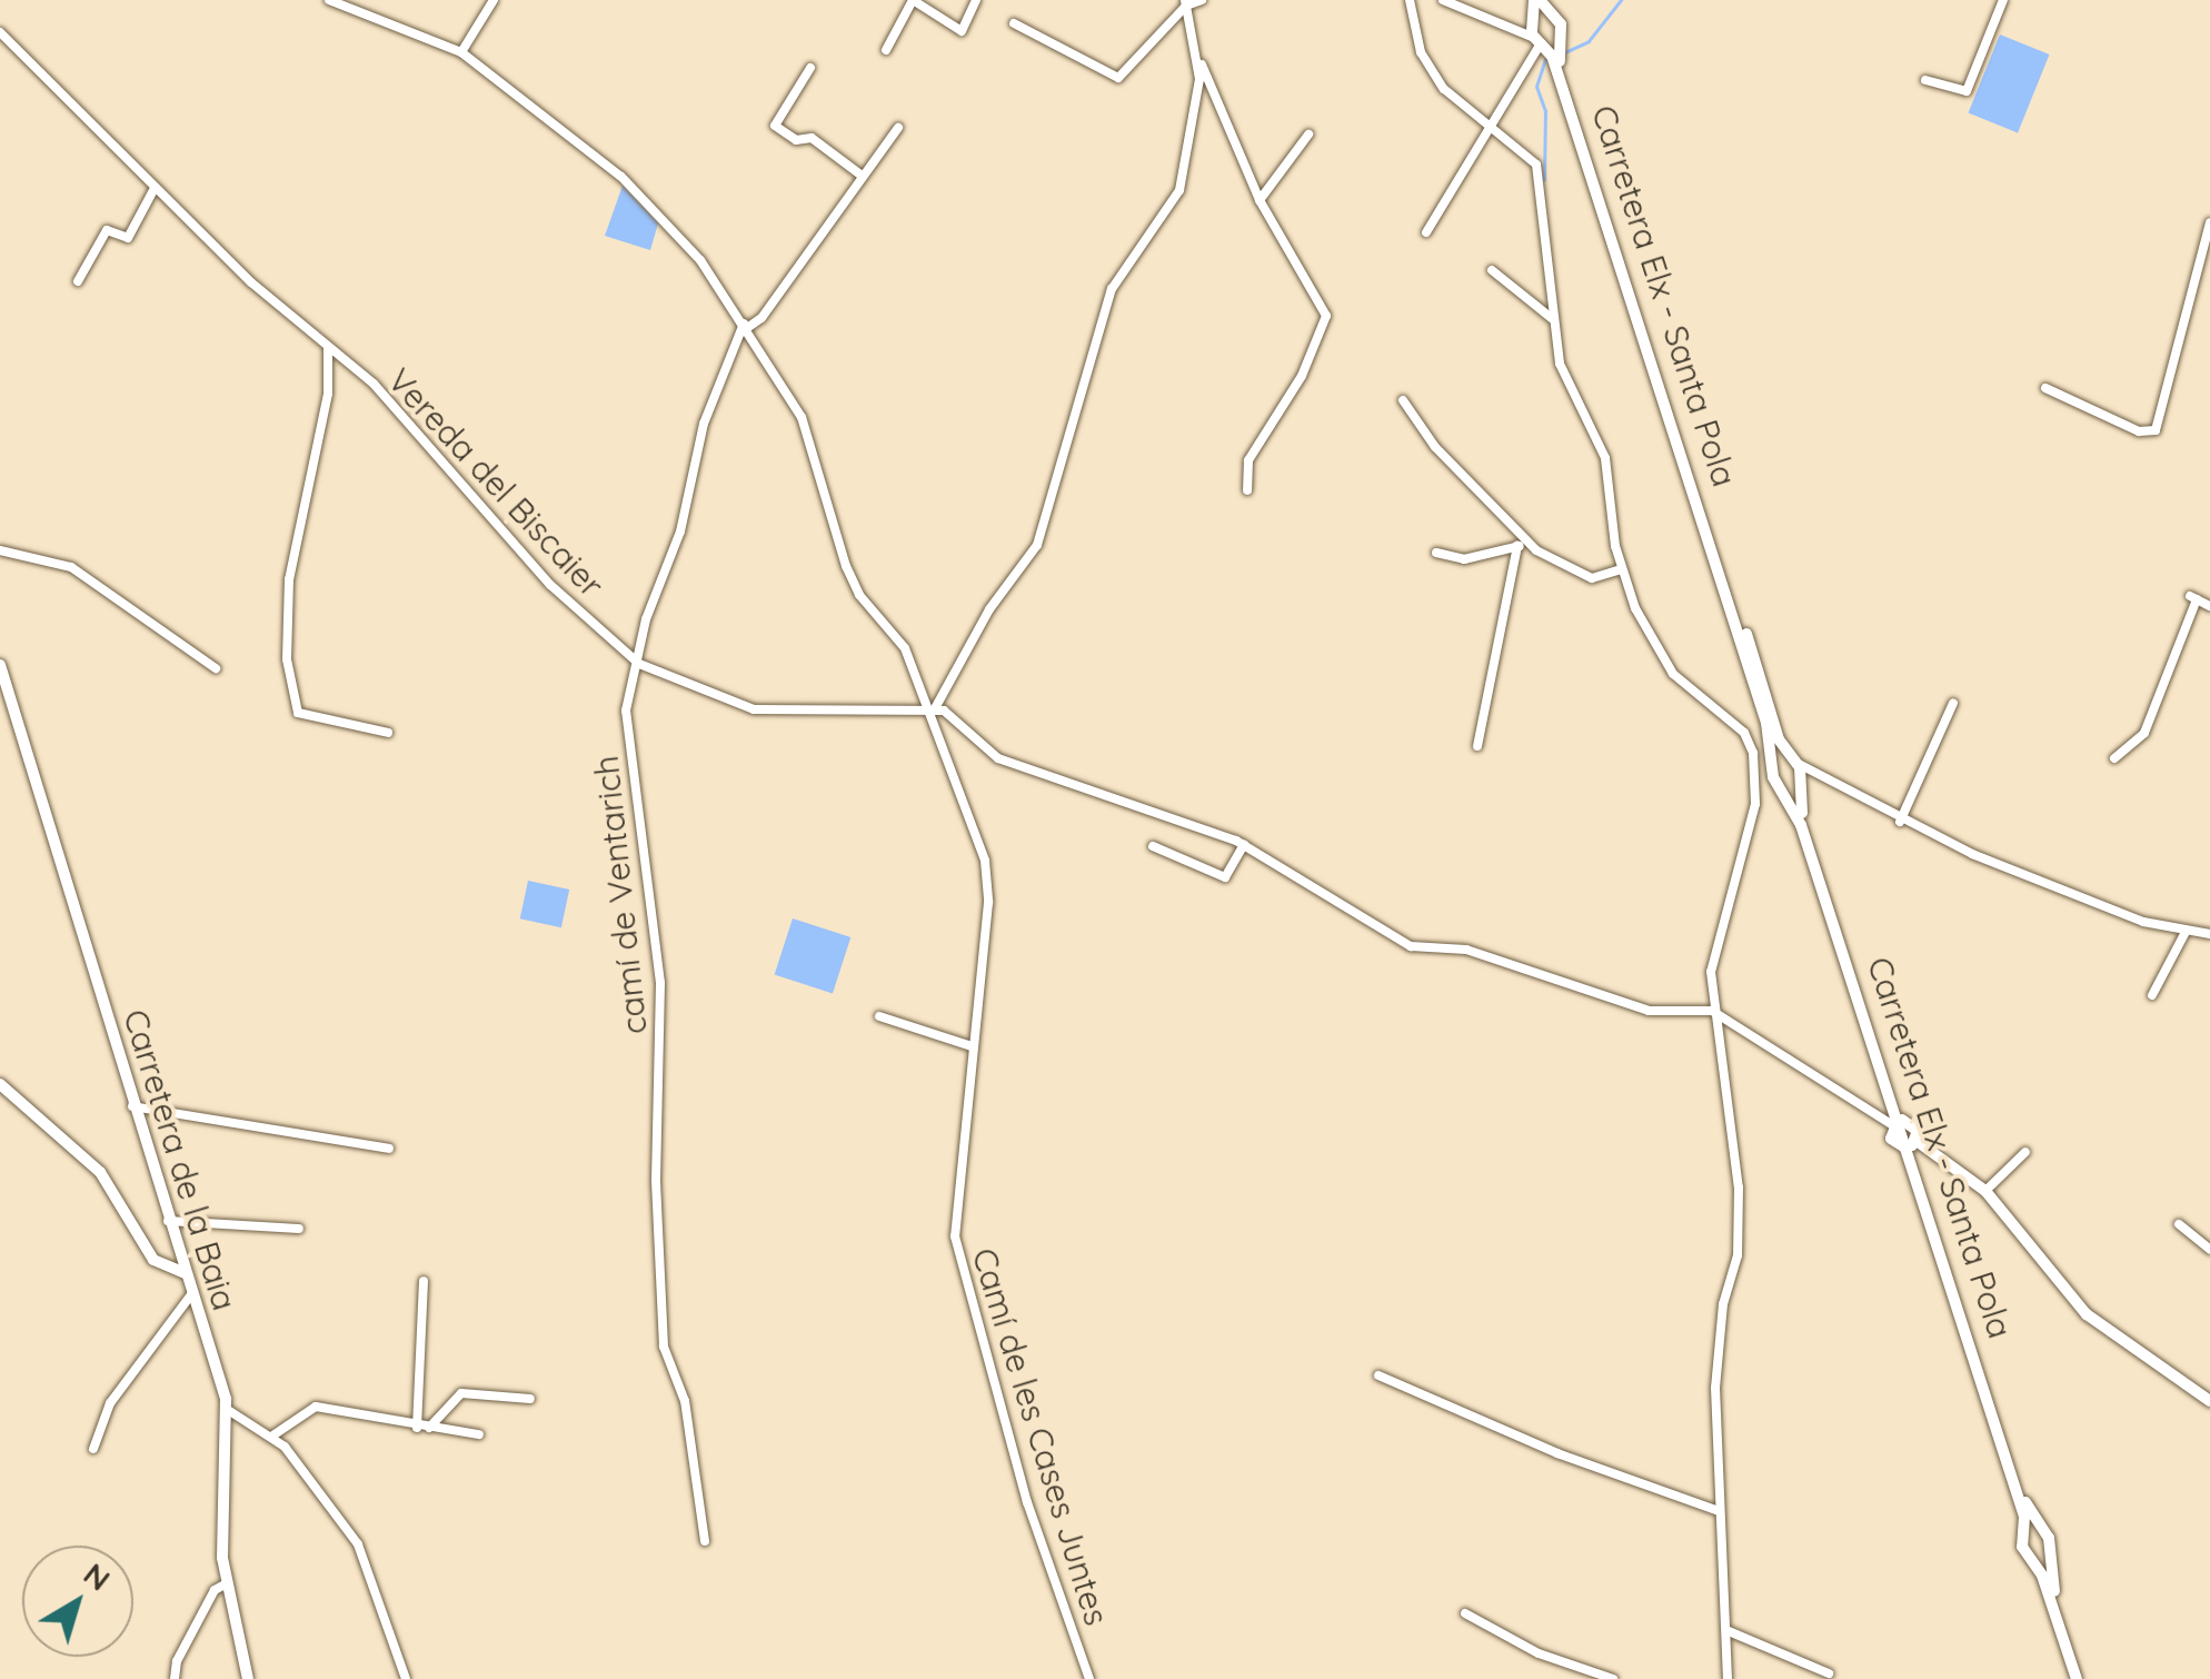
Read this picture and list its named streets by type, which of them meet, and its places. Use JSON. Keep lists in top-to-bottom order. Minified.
{"streets":{"main road":["Carretera Elx - Santa Pola","Carretera de la Baia"],"street":["Vereda del Biscaier","camí de Ventarich","Camí de les Cases Juntes"]},"crossings":[["Vereda del Biscaier","camí de Ventarich"],["Vereda del Biscaier","Camí de les Cases Juntes"],["camí de Ventarich","Camí de les Cases Juntes"]],"north":"top right"}
